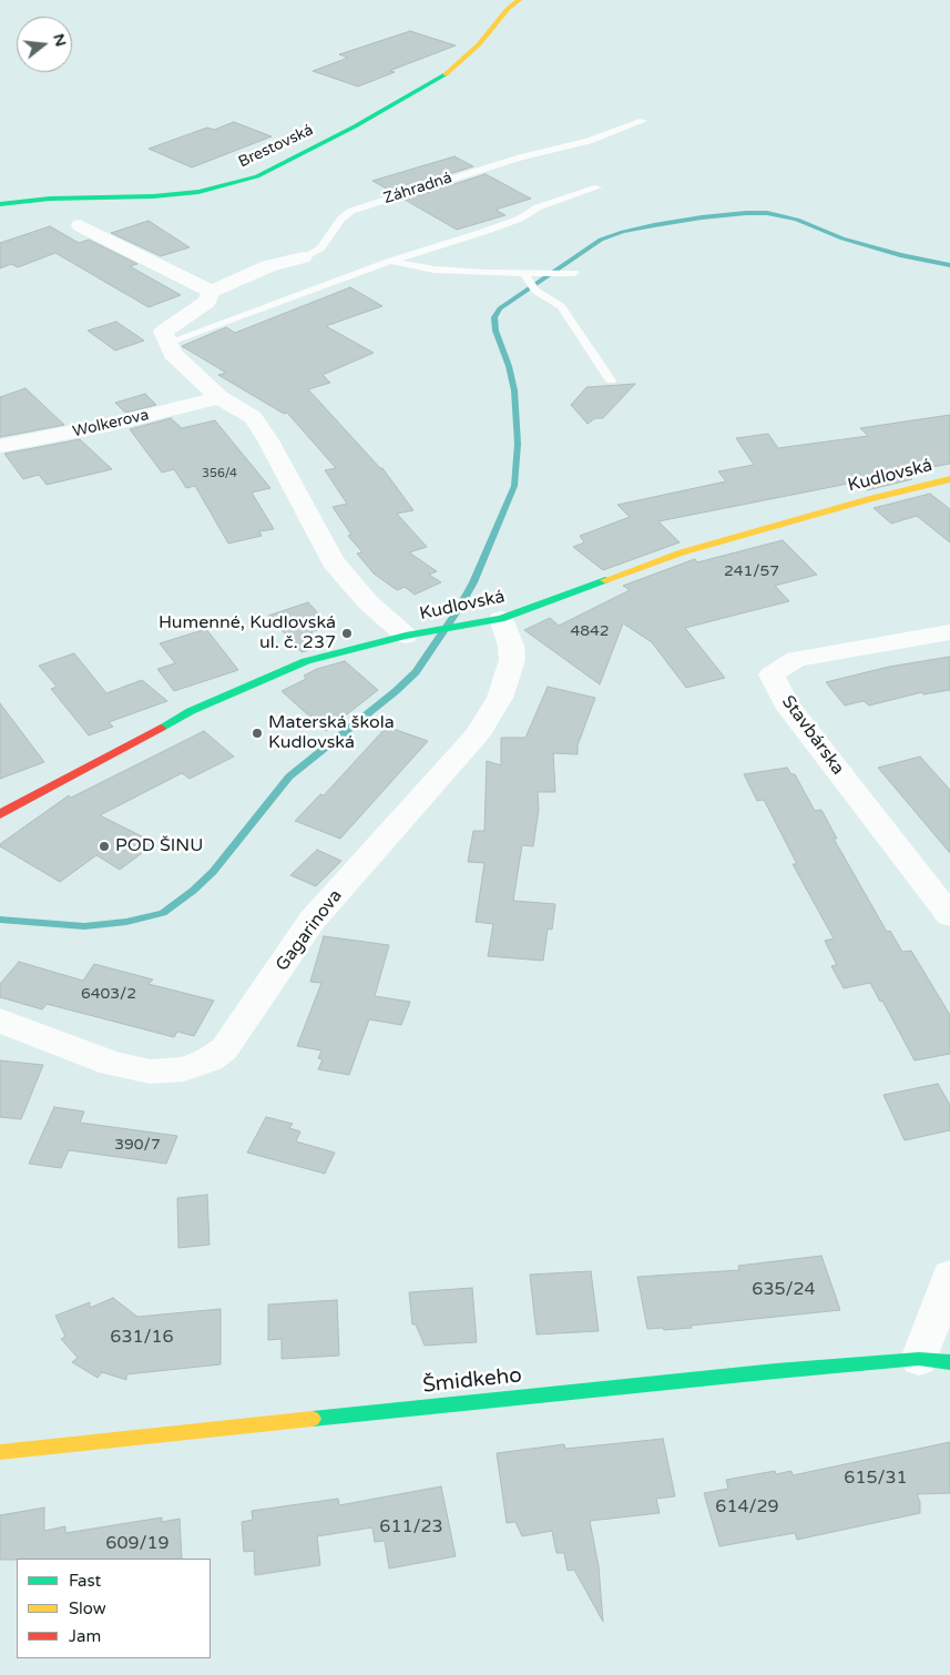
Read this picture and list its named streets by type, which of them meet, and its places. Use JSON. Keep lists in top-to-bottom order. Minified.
{"streets":{"street":["Brestovská","Záhradná","Wolkerova","Kudlovská","Stavbárska","Gagarinova","Šmidkeho"]},"crossings":[["Kudlovská","Gagarinova"]],"places":["Humenné, Kudlovská ul. č. 237","Materská škola Kudlovská","POD ŠINU"],"house_numbers":["356/4","241/57","4842","6403/2","390/7","635/24","631/16","615/31","614/29","611/23","609/19"],"legend":["Fast","Slow","Jam"],"north":"right"}
